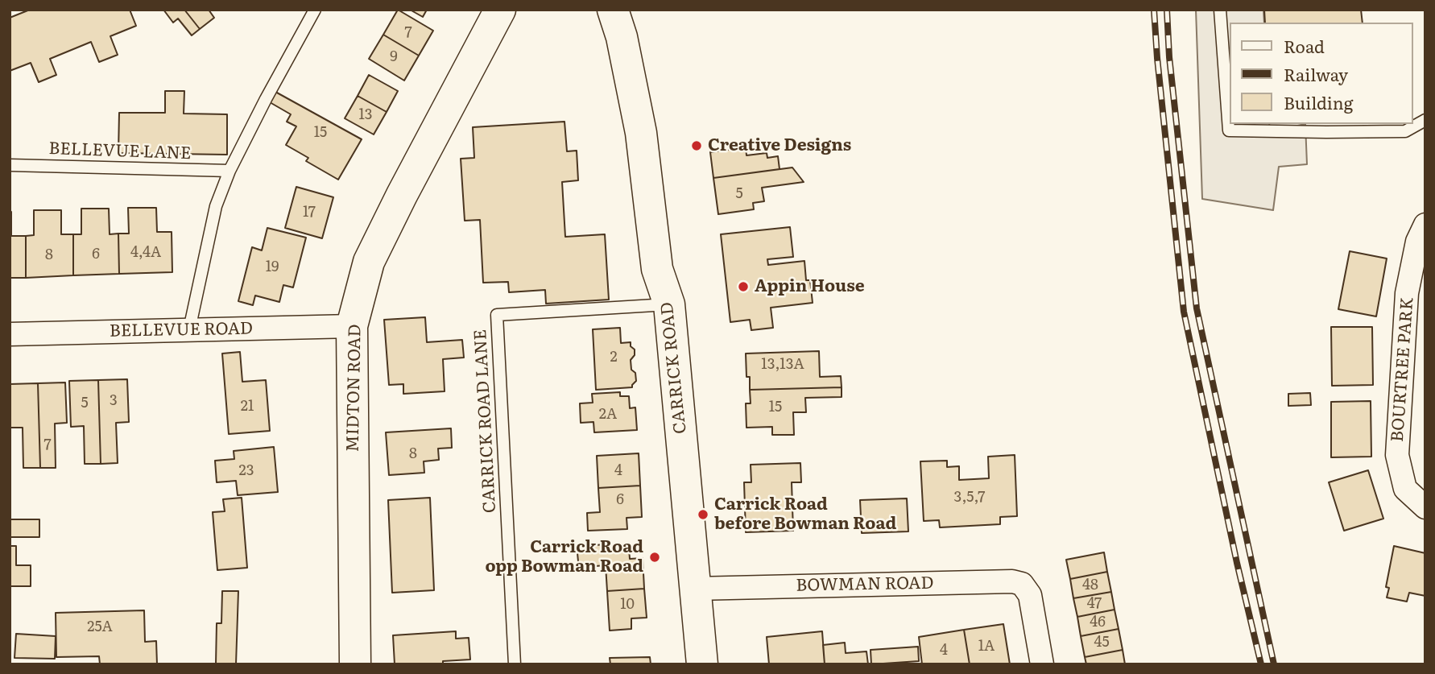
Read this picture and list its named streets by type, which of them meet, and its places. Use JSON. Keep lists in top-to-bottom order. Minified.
{"streets":{"street":["BELLEVUE ROAD","CARRICK ROAD","BOURTREE PARK","MIDTON ROAD","BOWMAN ROAD"],"lane":["BELLEVUE LANE","CARRICK ROAD LANE"]},"crossings":[["BELLEVUE ROAD","MIDTON ROAD"],["CARRICK ROAD","CARRICK ROAD LANE"],["CARRICK ROAD","BOWMAN ROAD"]],"places":["Creative Designs","Appin House","Carrick Road before Bowman Road","Carrick Road opp Bowman Road"],"house_numbers":["7","9","13","15","5","17","4,4A","6","8","19","2","13,13A","3","5","21","15","2A","7","8","23","4","3,5,7","6","48","47","10","46","25A","45","1A","4"],"legend":["Road","Railway","Building"]}
